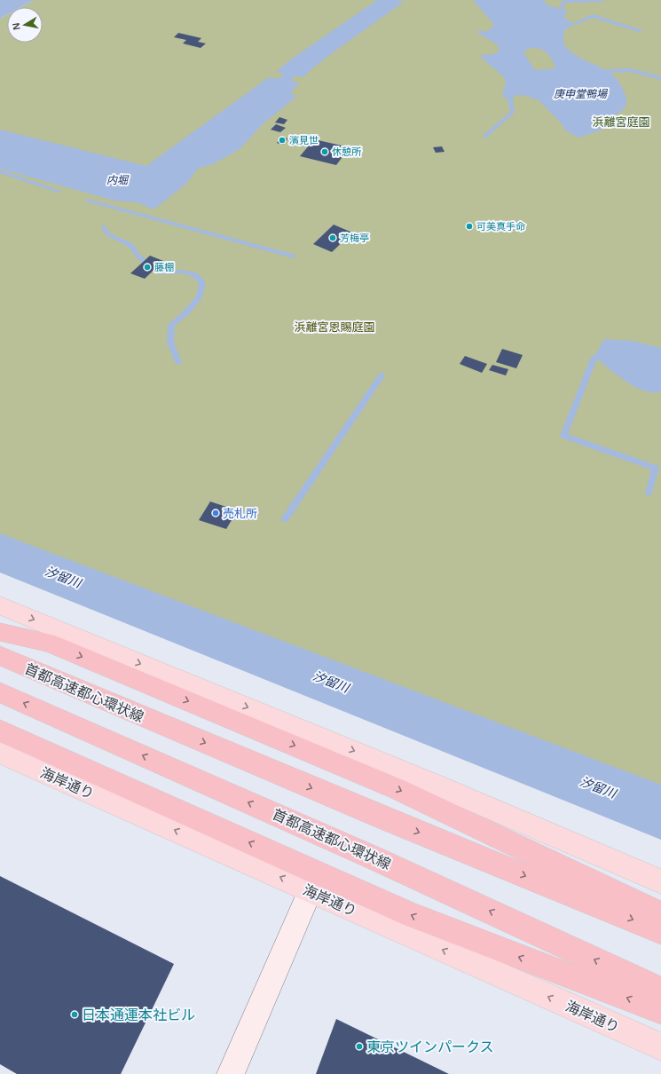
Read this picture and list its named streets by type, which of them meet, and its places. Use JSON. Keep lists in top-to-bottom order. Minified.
{"streets":{"highway":["首都高速都心環状線"],"main road":["海岸通り"]},"districts":["浜離宮庭園"],"water":["庚申堂鴨場","内堀","汐留川"],"parks":["浜離宮恩賜庭園"],"places":["濱見世","休憩所","可美真手命","芳梅亭","藤棚","売札所","日本通運本社ビル","東京ツインパークス"],"north":"left"}
